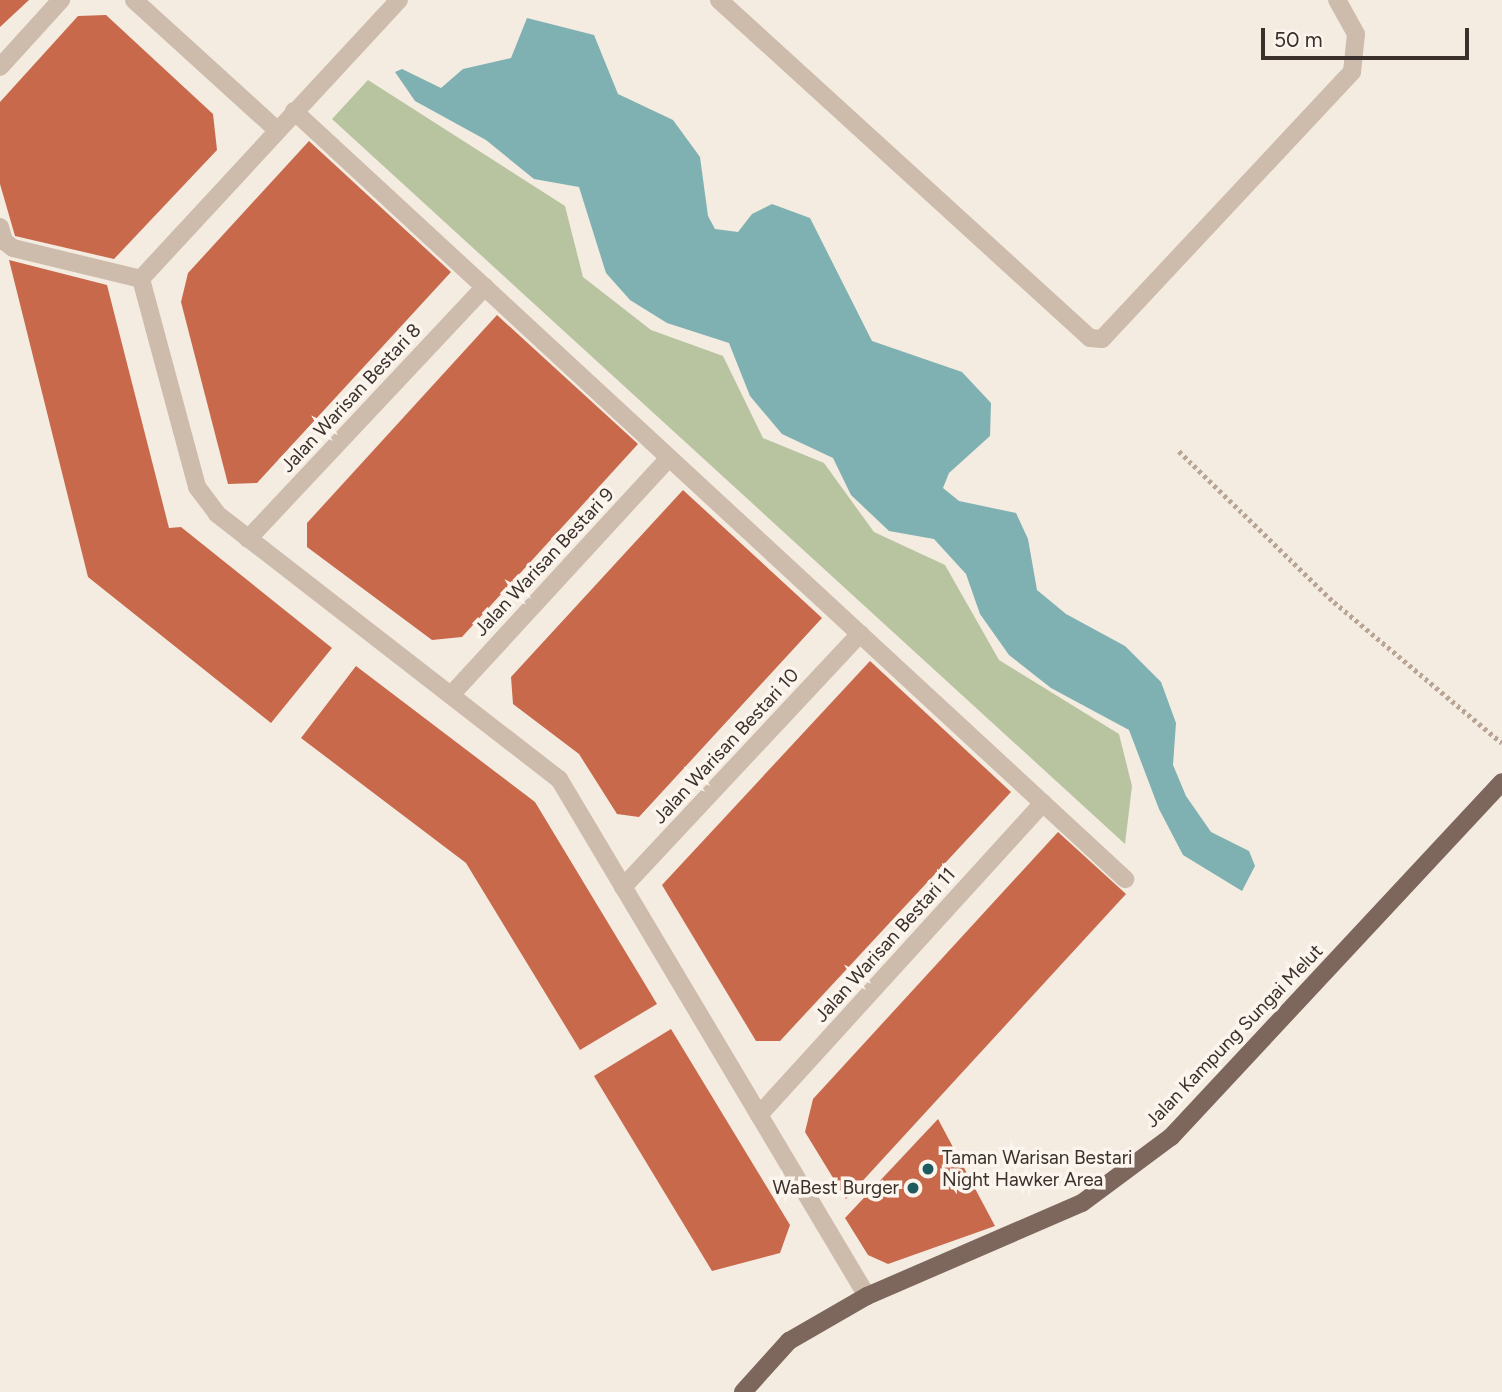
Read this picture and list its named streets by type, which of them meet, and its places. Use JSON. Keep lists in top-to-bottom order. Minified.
{"streets":{"main road":["Jalan Kampung Sungai Melut"],"street":["Jalan Warisan Bestari 8","Jalan Warisan Bestari 9","Jalan Warisan Bestari 10","Jalan Warisan Bestari 11"]},"places":["Taman Warisan Bestari Night Hawker Area","WaBest Burger"],"scale_bar":"50 m"}
